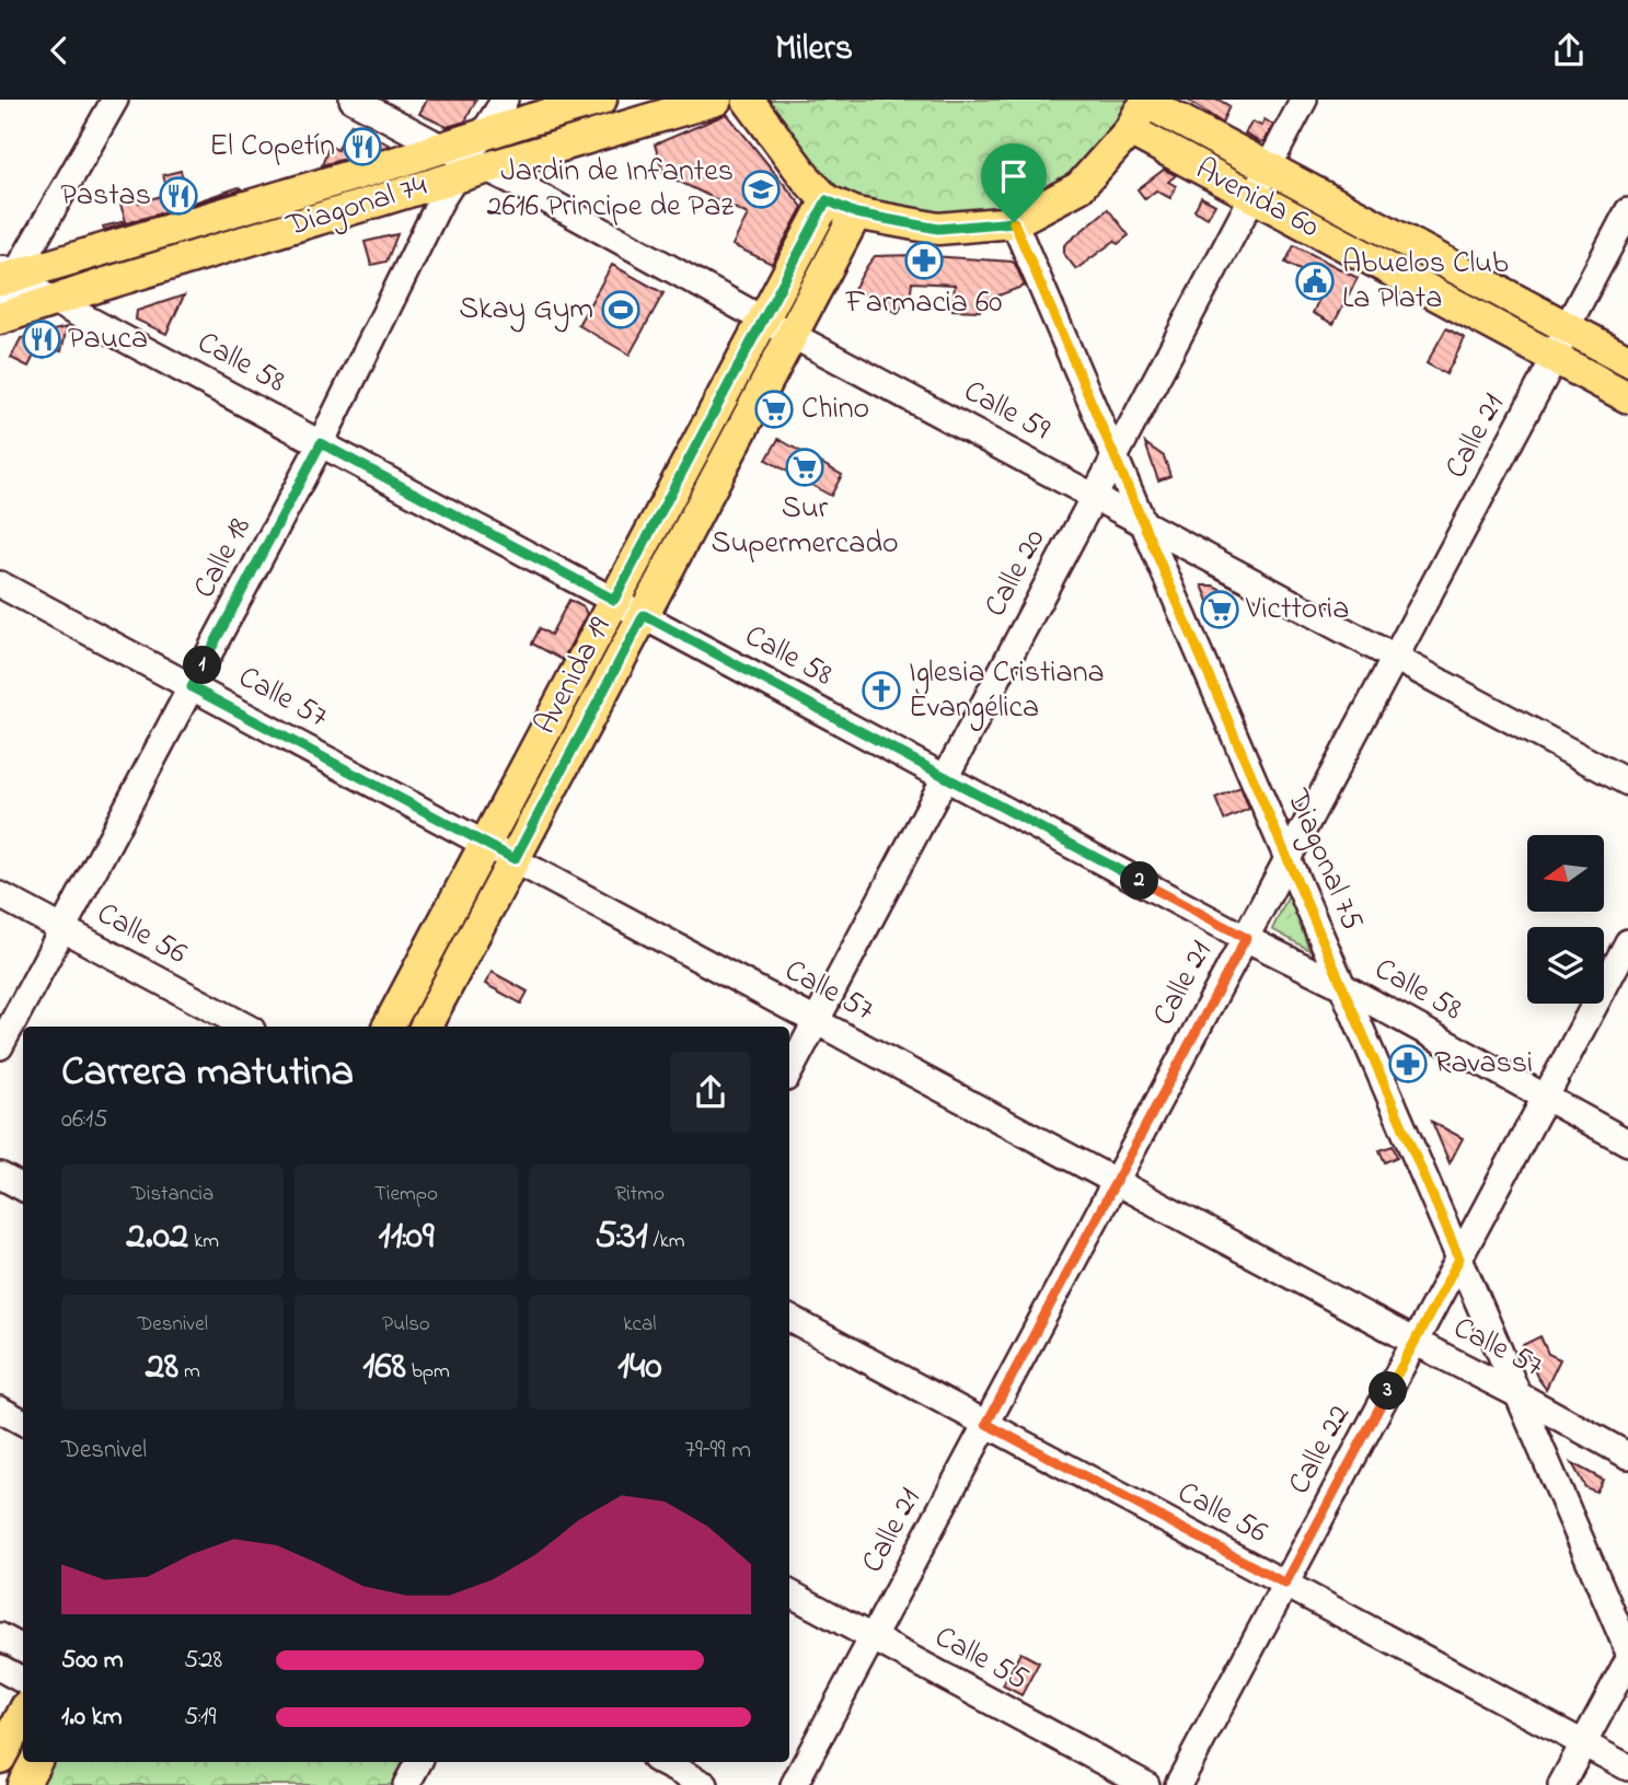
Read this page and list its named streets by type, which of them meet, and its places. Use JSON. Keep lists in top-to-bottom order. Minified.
{"streets":{"main road":["Avenida 60","Diagonal 74","Avenida 19"],"street":["Calle 58","Calle 59","Calle 21","Calle 18","Calle 20","Calle 57","Diagonal 75","Calle 56","Calle 22","Calle 55"]},"crossings":[["Avenida 60","Calle 21"],["Avenida 60","Calle 20"],["Diagonal 74","Calle 58"],["Diagonal 74","Calle 59"],["Diagonal 74","Calle 18"],["Calle 58","Calle 21"],["Calle 58","Calle 18"],["Calle 58","Calle 20"],["Calle 58","Avenida 19"],["Calle 58","Diagonal 75"],["Calle 58","Calle 22"],["Calle 59","Calle 21"],["Calle 59","Calle 18"],["Calle 59","Calle 20"],["Calle 59","Avenida 19"],["Calle 59","Diagonal 75"],["Calle 21","Calle 57"],["Calle 21","Diagonal 75"],["Calle 21","Calle 56"],["Calle 21","Calle 55"],["Calle 18","Calle 57"],["Calle 18","Calle 56"],["Calle 20","Calle 57"],["Calle 20","Diagonal 75"],["Avenida 19","Calle 57"],["Calle 57","Diagonal 75"],["Calle 57","Calle 22"],["Diagonal 75","Calle 22"],["Calle 56","Calle 22"]],"places":{"restaurant":["El Copetín","Pastas","Pauca"],"school or university":["Jardin de Infantes 2616 Principe de Paz"],"pharmacy":["Farmacia 60","Ravassi"],"public building":["Abuelos Club La Plata"],"sports":["Skay Gym"],"supermarket":["Chino","Sur Supermercado","Victtoria"],"church":["Iglesia Cristiana Evangélica"]},"north":"left","page":{"header":"Milers","pins":["1","2","3"],"heading":["Carrera matutina","06:15"],"stats":[["Distancia","2.02 km"],["Tiempo","11:09"],["Ritmo","5:31 /km"],["Desnivel","28 m"],["Pulso","168 bpm"],["kcal","140"]],"chart":["Desnivel","79–99 m"],"list":[{"name":"500 m","note":"5:28"},{"name":"1.0 km","note":"5:19"}]}}
